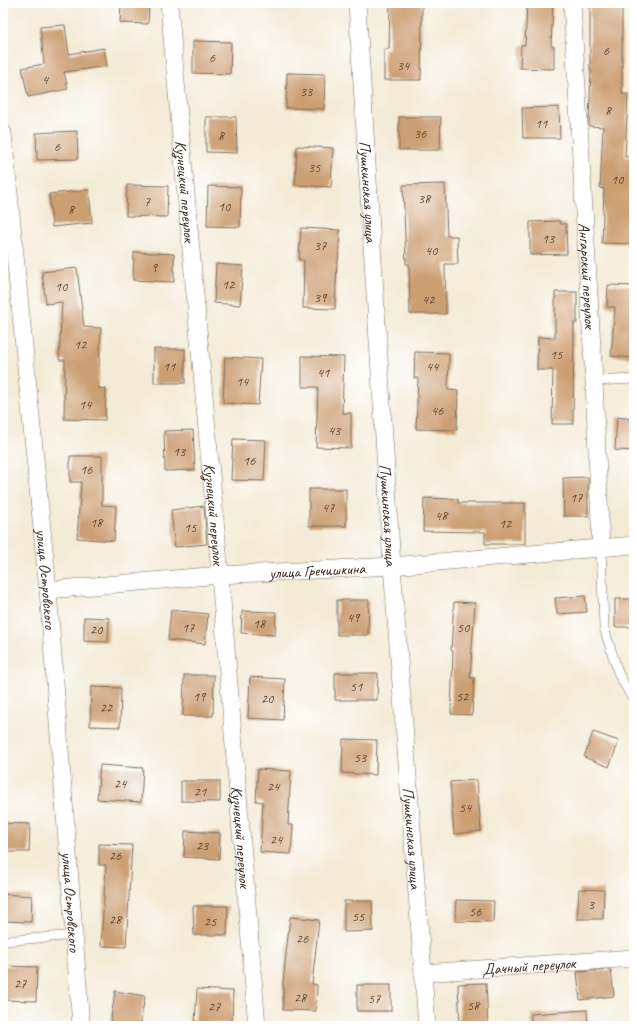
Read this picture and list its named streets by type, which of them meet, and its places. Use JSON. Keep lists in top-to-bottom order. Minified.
{"streets":{"street":["Пушкинская улица","Кузнецкий переулок","Ангарский переулок","улица Гречишкина","улица Островского","Дачный переулок"]},"crossings":[["Пушкинская улица","улица Гречишкина"],["Пушкинская улица","Дачный переулок"],["Кузнецкий переулок","улица Гречишкина"],["Ангарский переулок","улица Гречишкина"],["улица Гречишкина","улица Островского"]],"house_numbers":["6","6","34","4","33","8","11","36","8","6","35","10","38","7","10","8","13","37","40","9","12","10","39","42","12","15","11","44","41","14","14","46","43","13","16","16","17","47","48","18","12","15","49","18","17","50","20","51","19","52","20","22","53","24","24","21","54","24","23","26","3","56","55","28","25","26","27","28","57","58","27"]}
